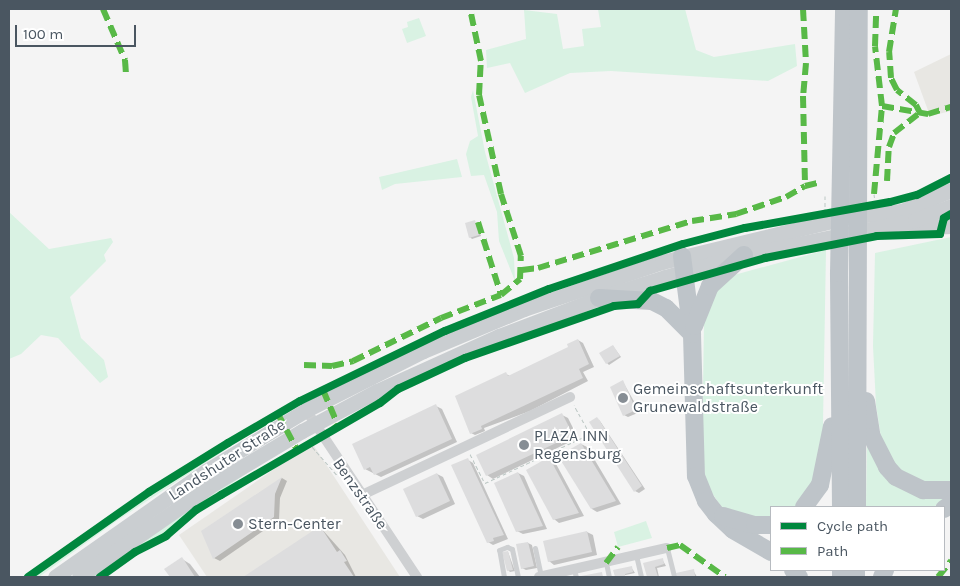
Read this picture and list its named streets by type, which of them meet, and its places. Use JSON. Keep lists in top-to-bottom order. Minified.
{"streets":{"main road":["Landshuter Straße"],"street":["Benzstraße"]},"crossings":[["Landshuter Straße","Benzstraße"]],"places":["Gemeinschaftsunterkunft Grunewaldstraße","PLAZA INN Regensburg","Stern-Center"],"legend":["Cycle path","Path"],"scale_bar":"100 m"}
